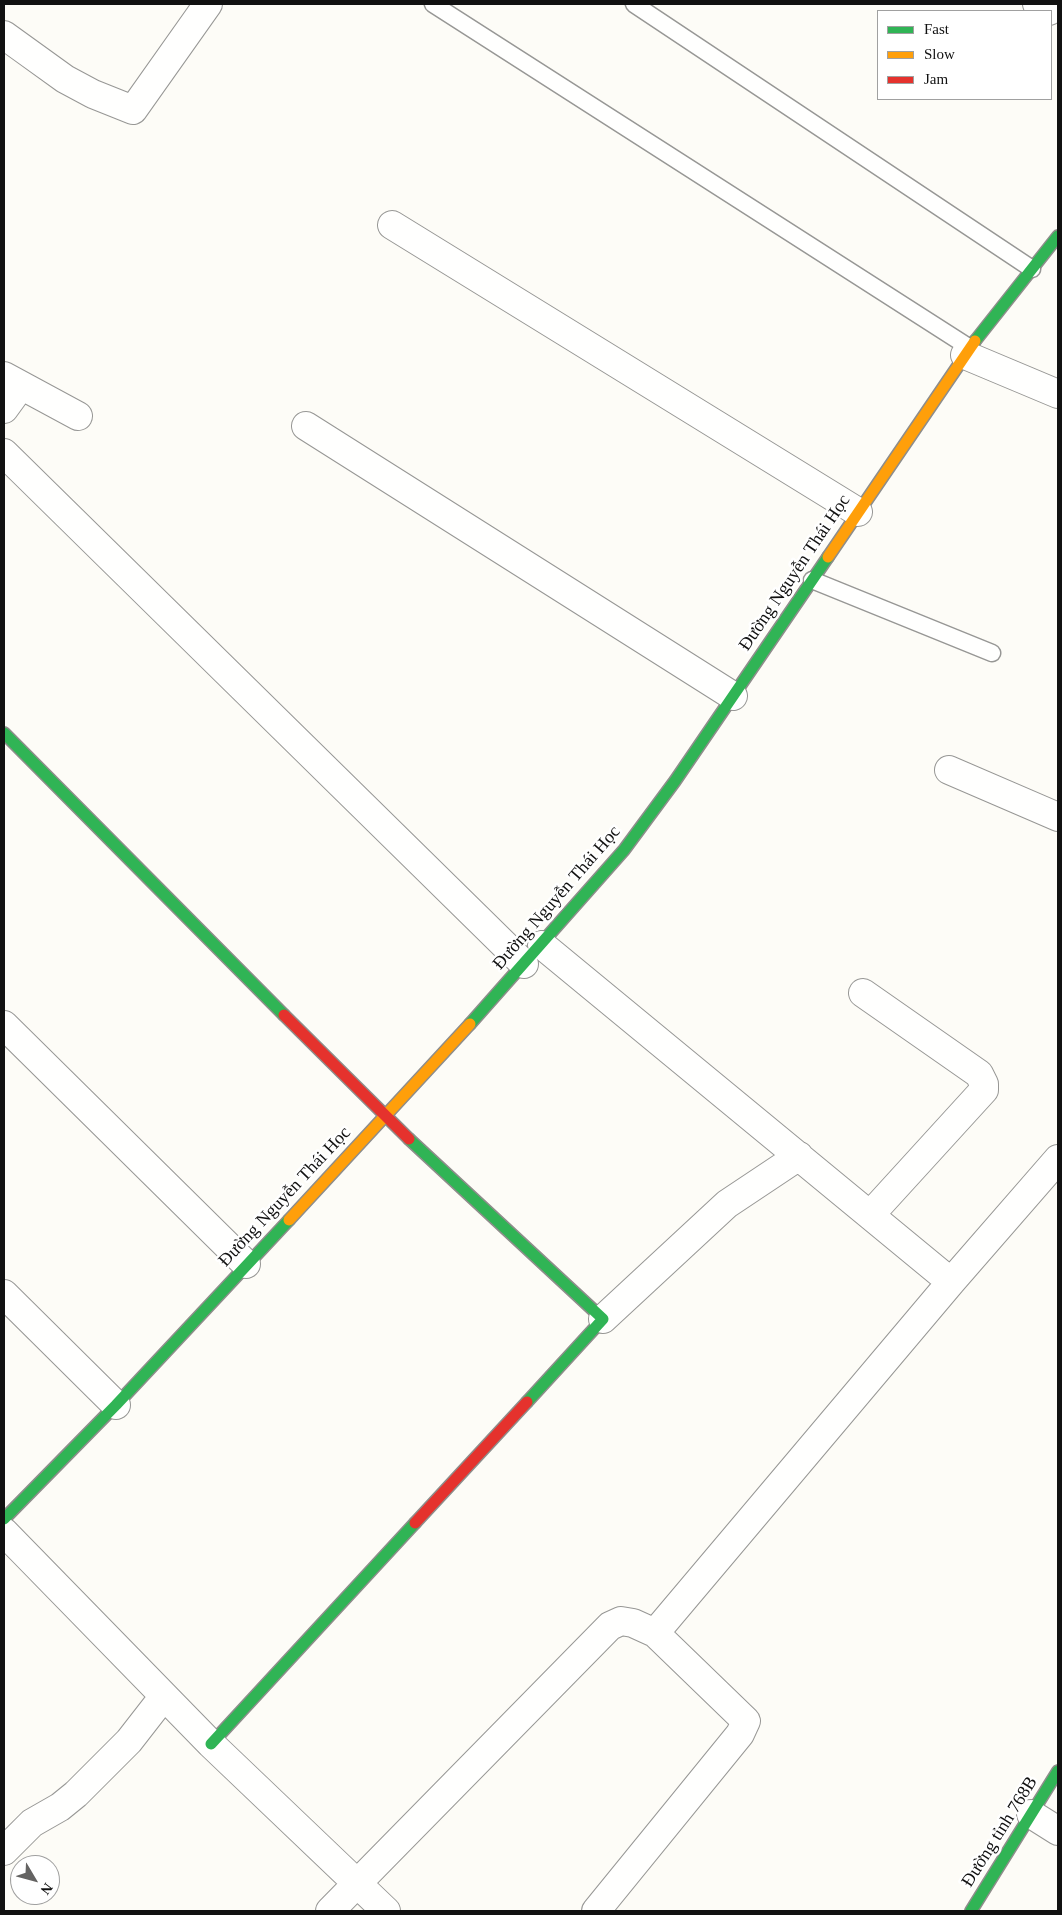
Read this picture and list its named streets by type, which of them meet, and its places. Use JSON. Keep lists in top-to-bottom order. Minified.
{"streets":{"street":["Đường Nguyễn Thái Học","Đường tỉnh 768B"]},"legend":["Fast","Slow","Jam"],"north":"bottom right"}
